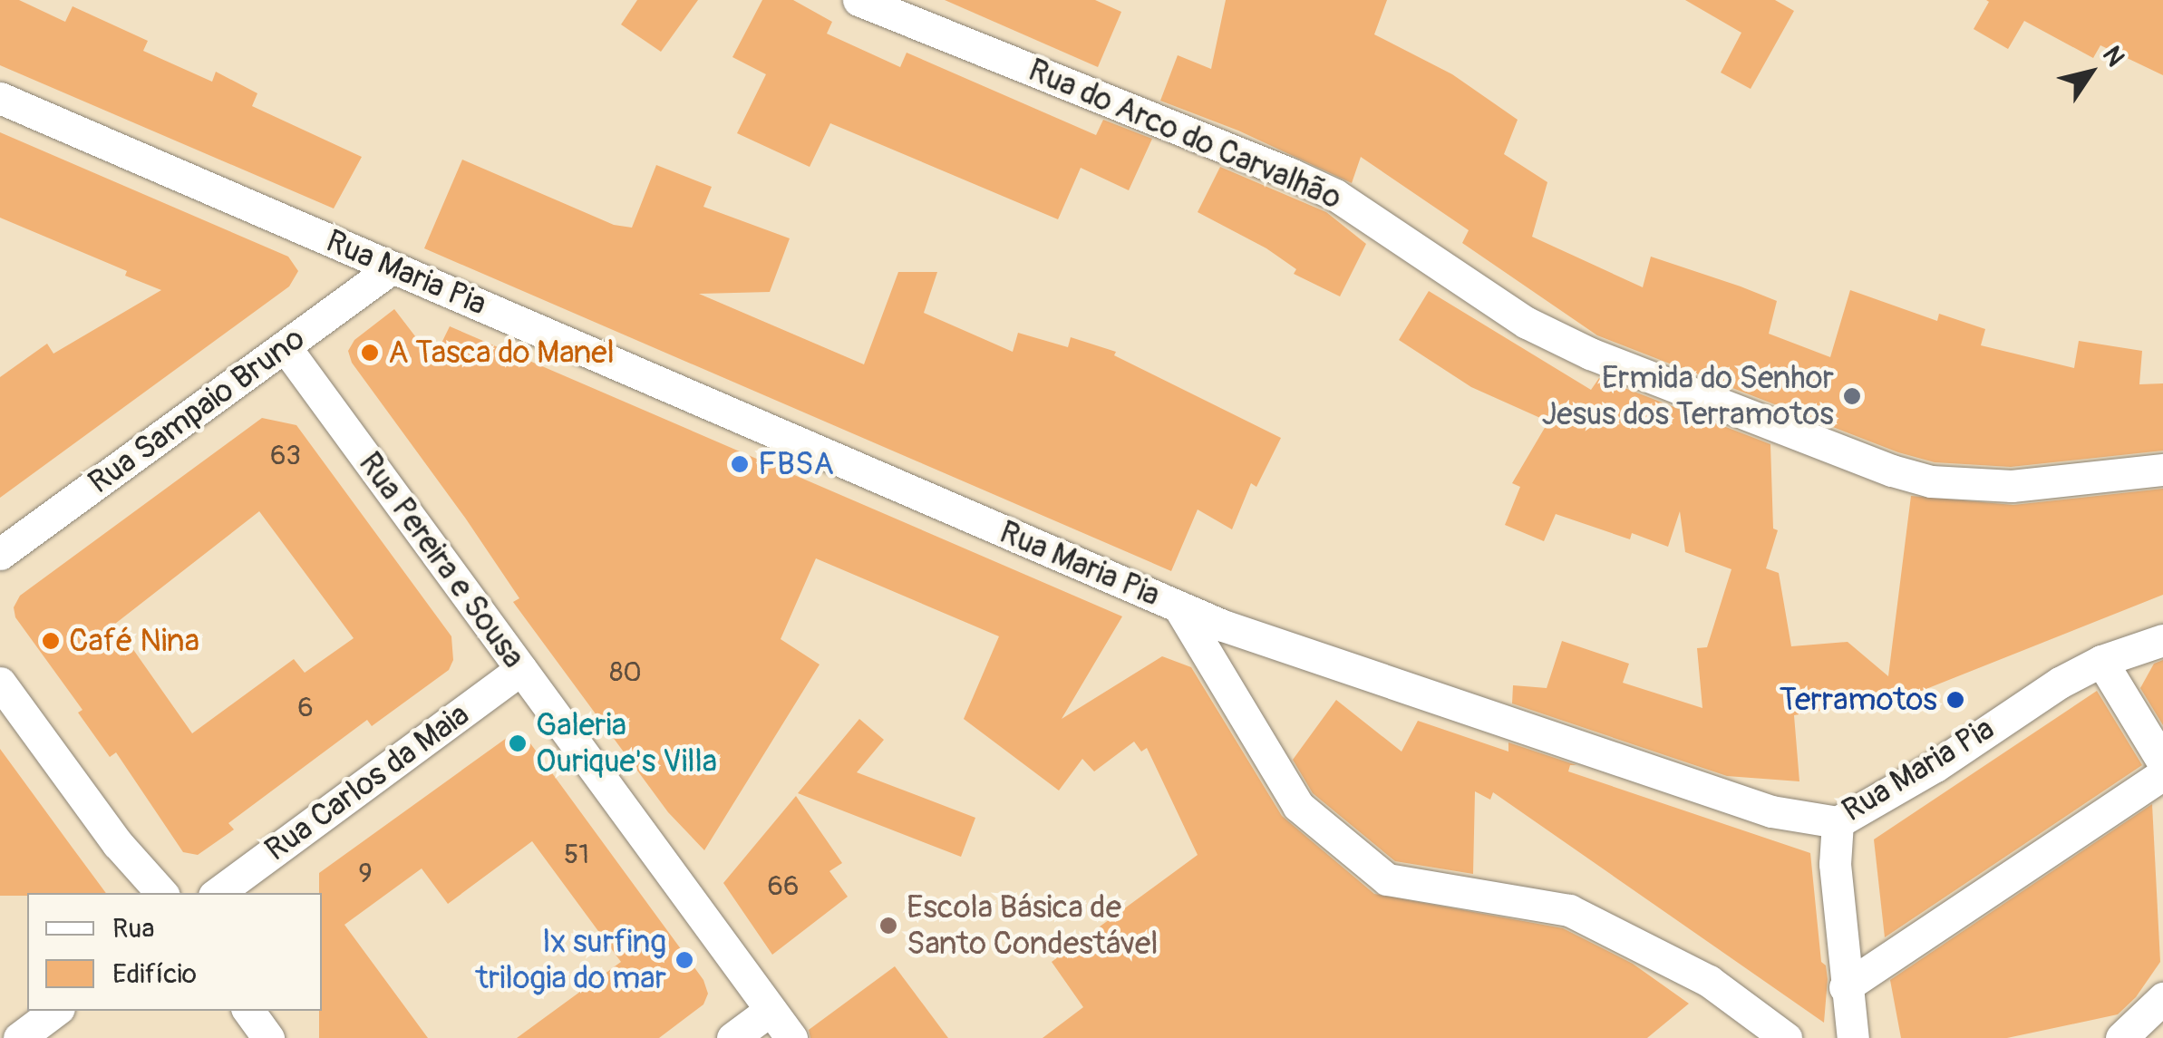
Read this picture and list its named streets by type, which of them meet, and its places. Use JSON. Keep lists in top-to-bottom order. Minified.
{"streets":{"street":["Rua do Arco do Carvalhão","Rua Maria Pia","Rua Sampaio Bruno","Rua Pereira e Sousa","Rua Carlos da Maia"]},"crossings":[["Rua Maria Pia","Rua Sampaio Bruno"],["Rua Sampaio Bruno","Rua Pereira e Sousa"],["Rua Pereira e Sousa","Rua Carlos da Maia"]],"places":["A Tasca do Manel","Ermida do Senhor Jesus dos Terramotos","FBSA","Café Nina","Terramotos","Galeria Ourique's Villa","Escola Básica de Santo Condestável","lx surfing trilogia do mar"],"house_numbers":["63","80","6","51","9","66"],"legend":["Rua","Edifício"],"north":"top right"}
